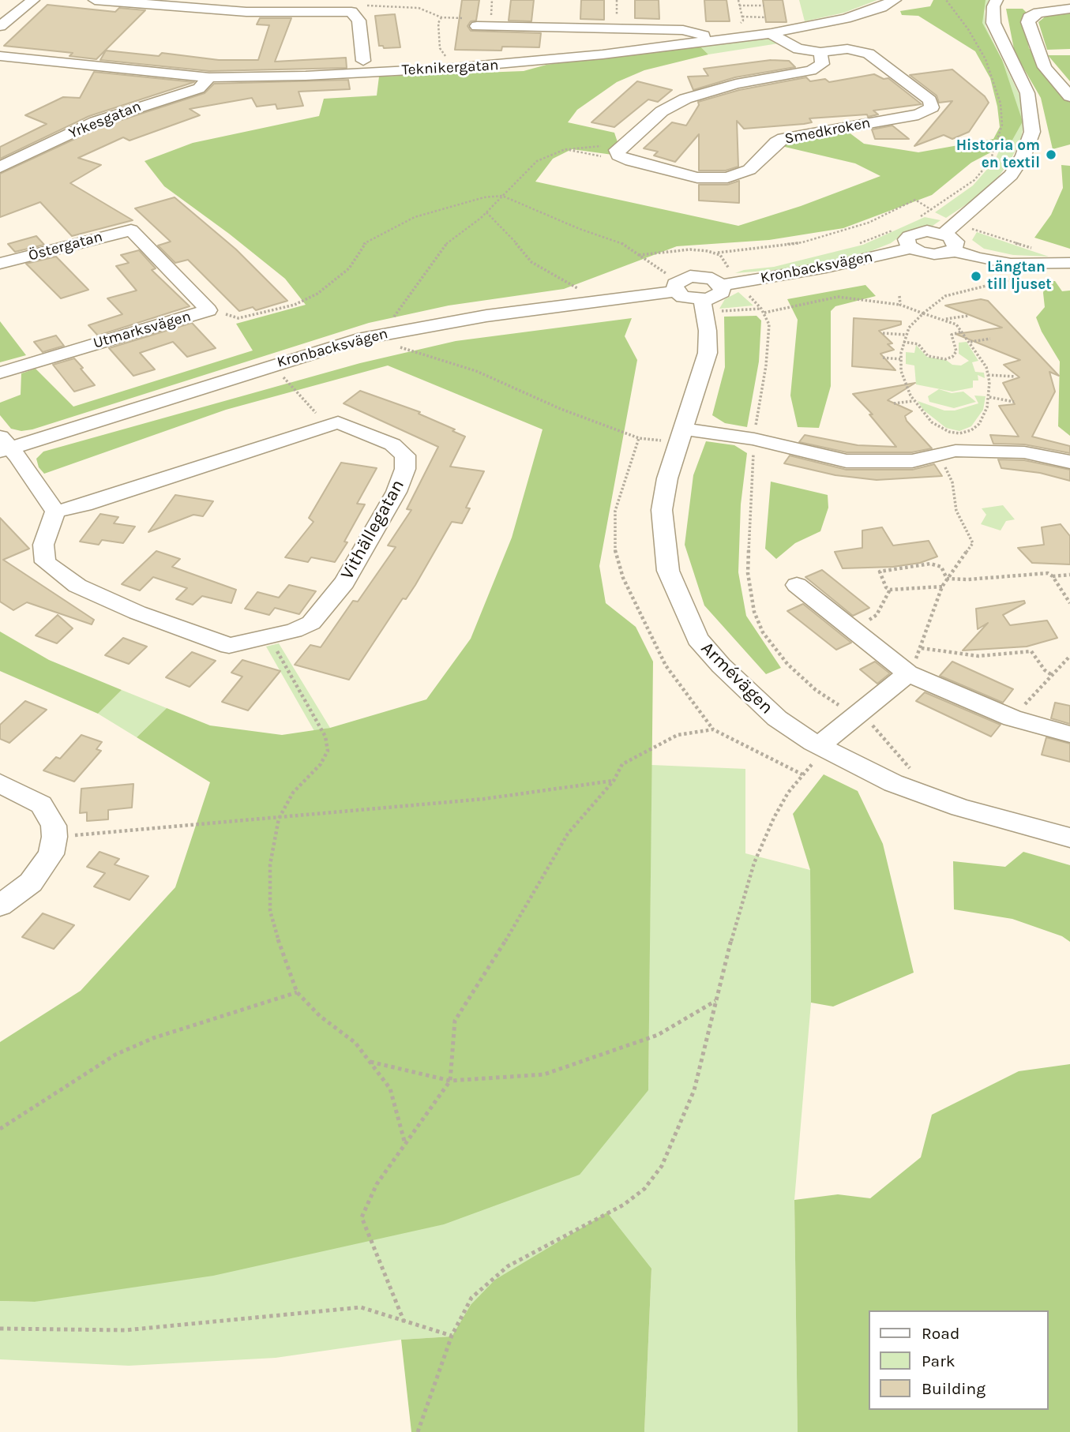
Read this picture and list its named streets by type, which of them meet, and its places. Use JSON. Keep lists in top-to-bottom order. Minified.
{"streets":{"street":["Teknikergatan","Yrkesgatan","Smedkroken","Östergatan","Kronbacksvägen","Utmarksvägen","Vithällegatan","Armévägen"]},"crossings":[["Teknikergatan","Yrkesgatan"],["Teknikergatan","Smedkroken"],["Östergatan","Utmarksvägen"]],"places":["Historia om en textil","Längtan till ljuset"],"legend":["Road","Park","Building"]}
